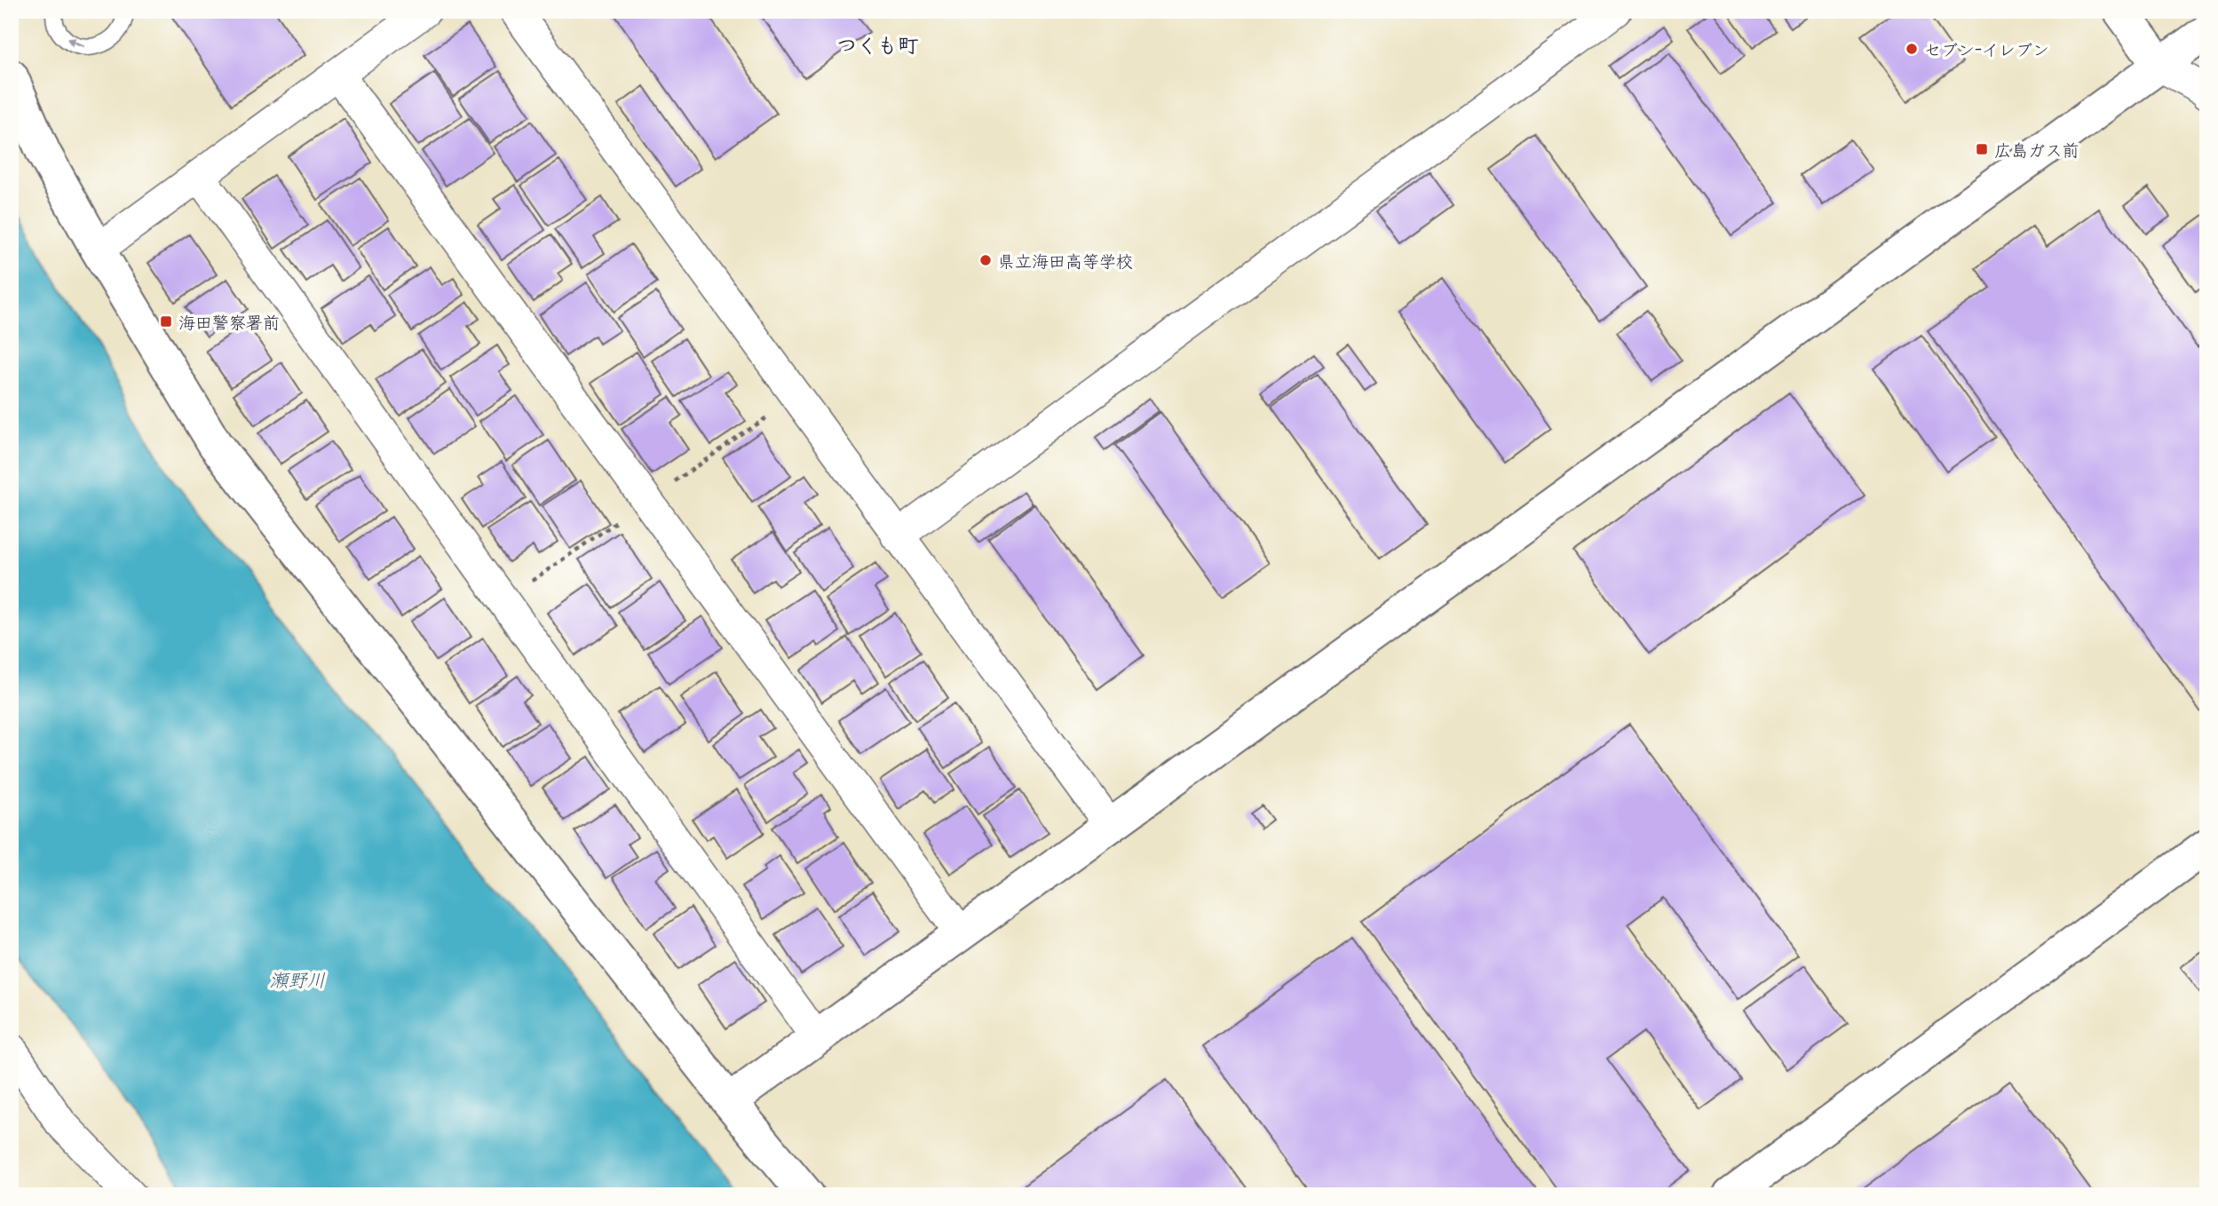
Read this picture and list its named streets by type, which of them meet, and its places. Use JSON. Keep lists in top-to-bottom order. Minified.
{"districts":["つくも町"],"water":["瀬野川"],"places":{"other":["セブン-イレブン","県立海田高等学校"],"transit":["広島ガス前","海田警察署前"]}}
